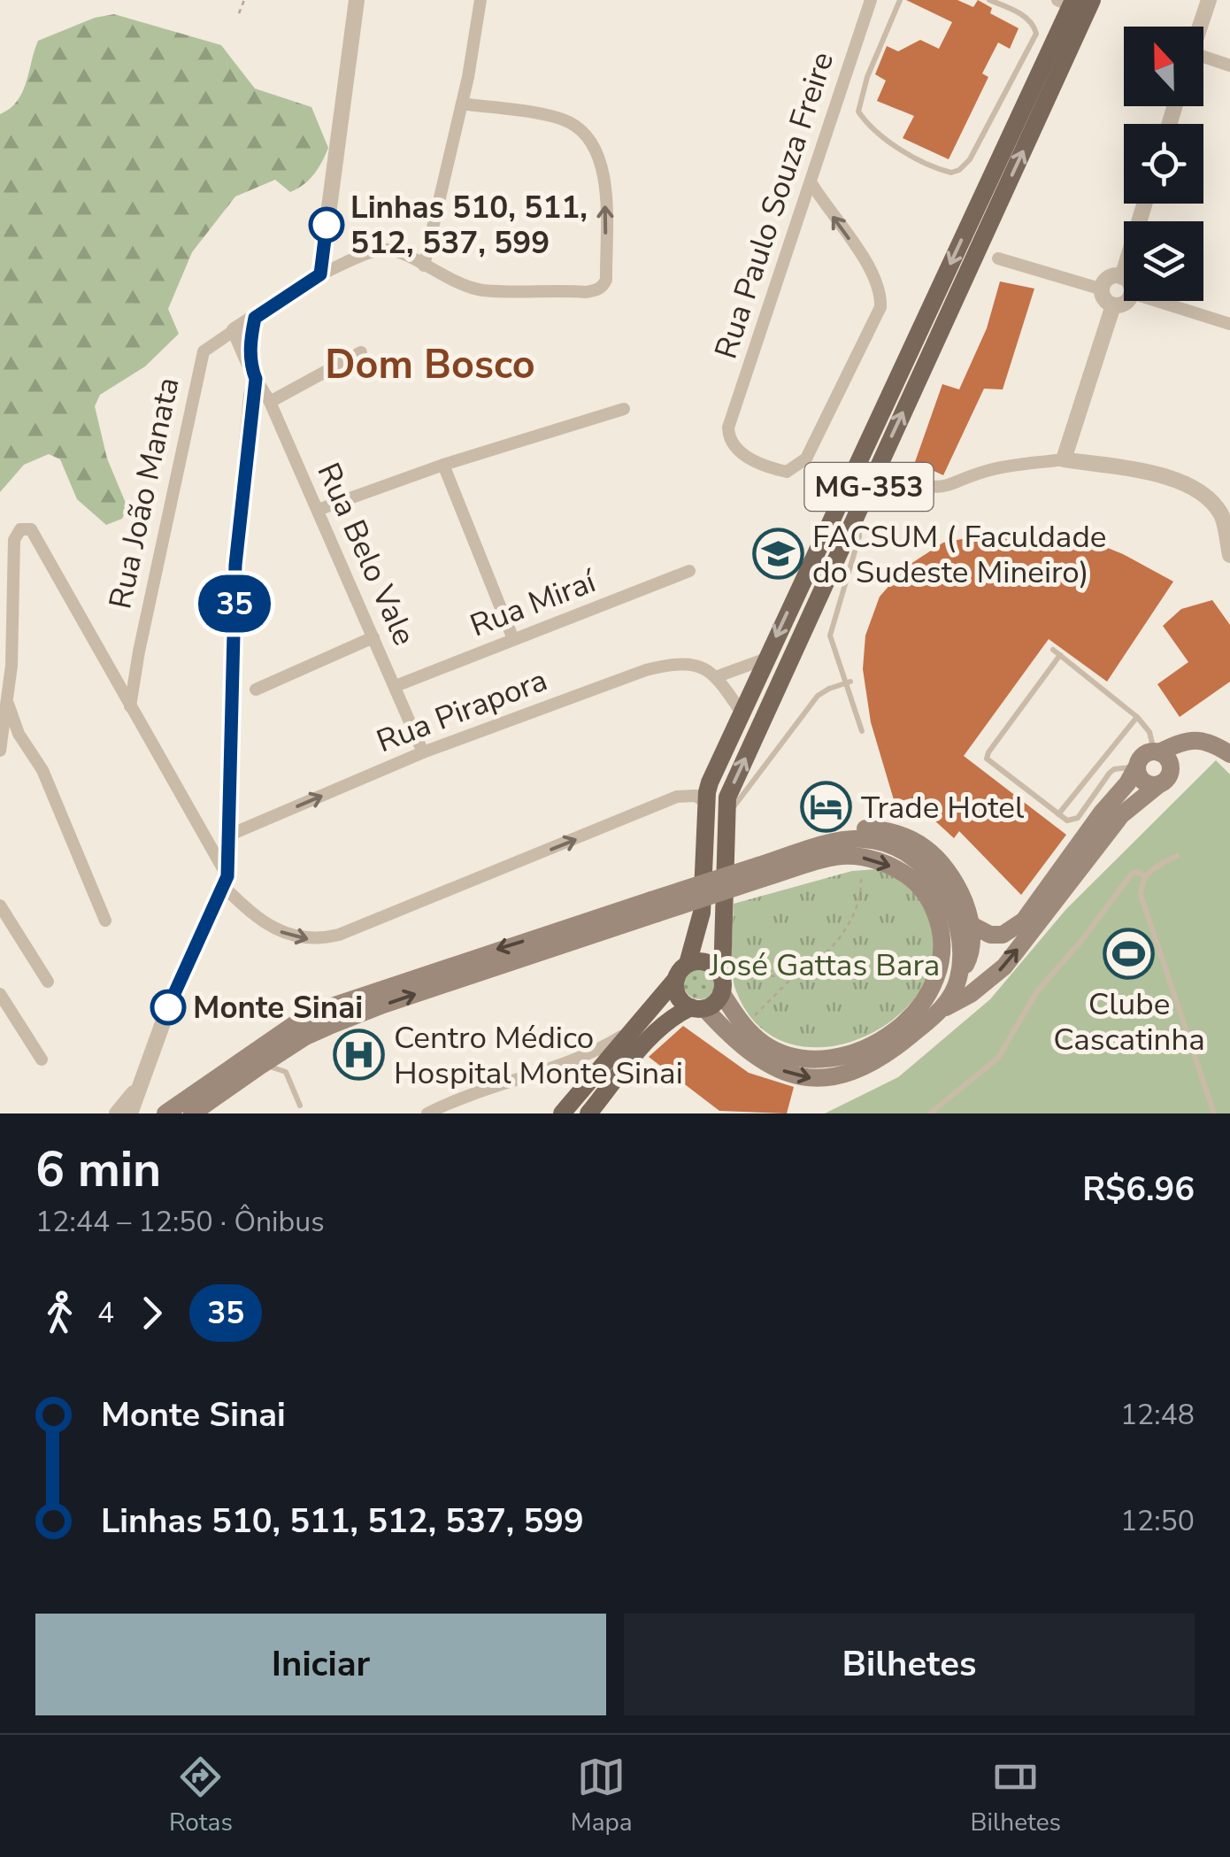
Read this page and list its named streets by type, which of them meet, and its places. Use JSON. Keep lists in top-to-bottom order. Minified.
{"streets":{"main road":["MG-353"],"street":["Rua Paulo Souza Freire","Rua João Manata","Rua Belo Vale","Rua Miraí","Rua Pirapora"]},"crossings":[["Rua Belo Vale","Rua Miraí"],["Rua Belo Vale","Rua Pirapora"]],"one_way":["Rua Pirapora"],"districts":["Dom Bosco"],"parks":["José Gattas Bara"],"places":{"other":["Linhas 510, 511, 512, 537, 599","Monte Sinai"],"school or university":["FACSUM ( Faculdade do Sudeste Mineiro)"],"hotel":["Trade Hotel"],"sports":["Clube Cascatinha"],"hospital":["Centro Médico Hospital Monte Sinai"]},"lines":["bus line 35"],"north":"top","page":{"on_map":"35","heading":["6 min","12:44 – 12:50 · Ônibus","R$6.96"],"legs":["4","35"],"list":[{"name":"Monte Sinai","value":"12:48"},{"name":"Linhas 510, 511, 512, 537, 599","value":"12:50"}],"buttons":["Iniciar","Bilhetes"],"tabs":["Rotas","Mapa","Bilhetes"]}}
